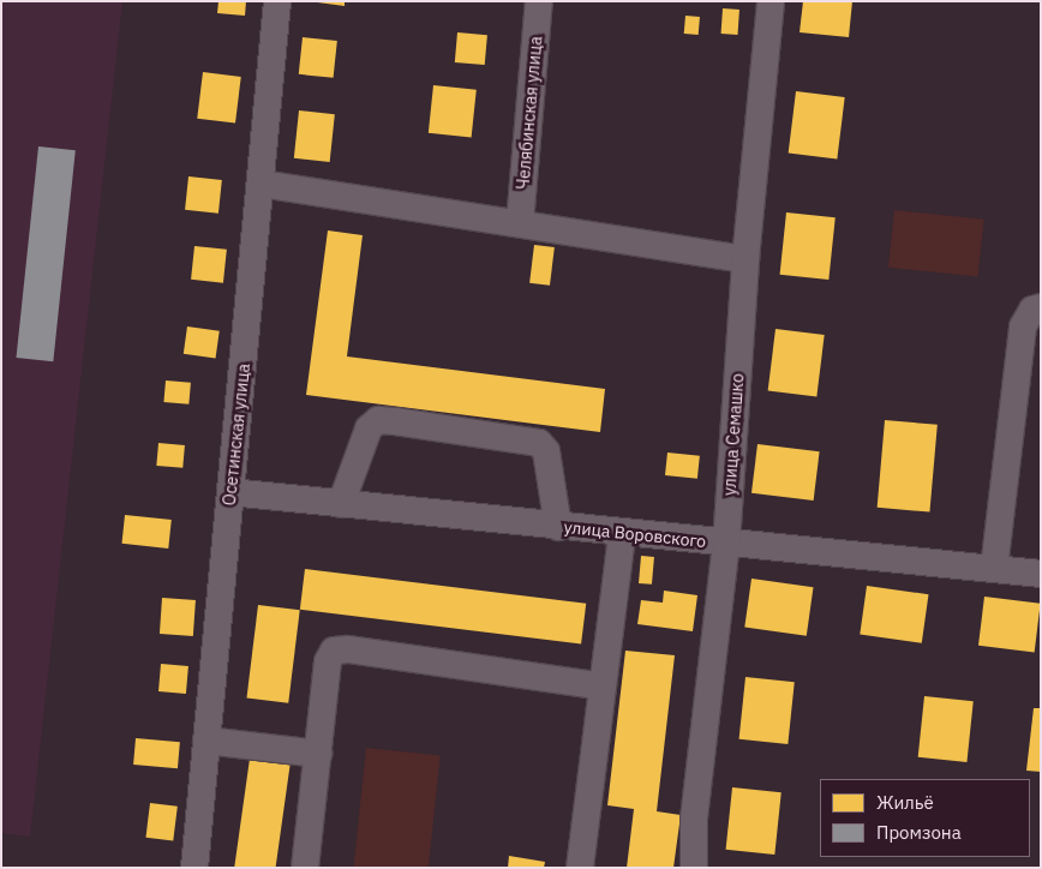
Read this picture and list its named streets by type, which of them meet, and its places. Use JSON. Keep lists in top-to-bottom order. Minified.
{"streets":{"street":["Челябинская улица","Осетинская улица","улица Семашко","улица Воровского"]},"crossings":[["Осетинская улица","улица Воровского"],["улица Семашко","улица Воровского"]],"legend":["Жильё","Промзона"]}
